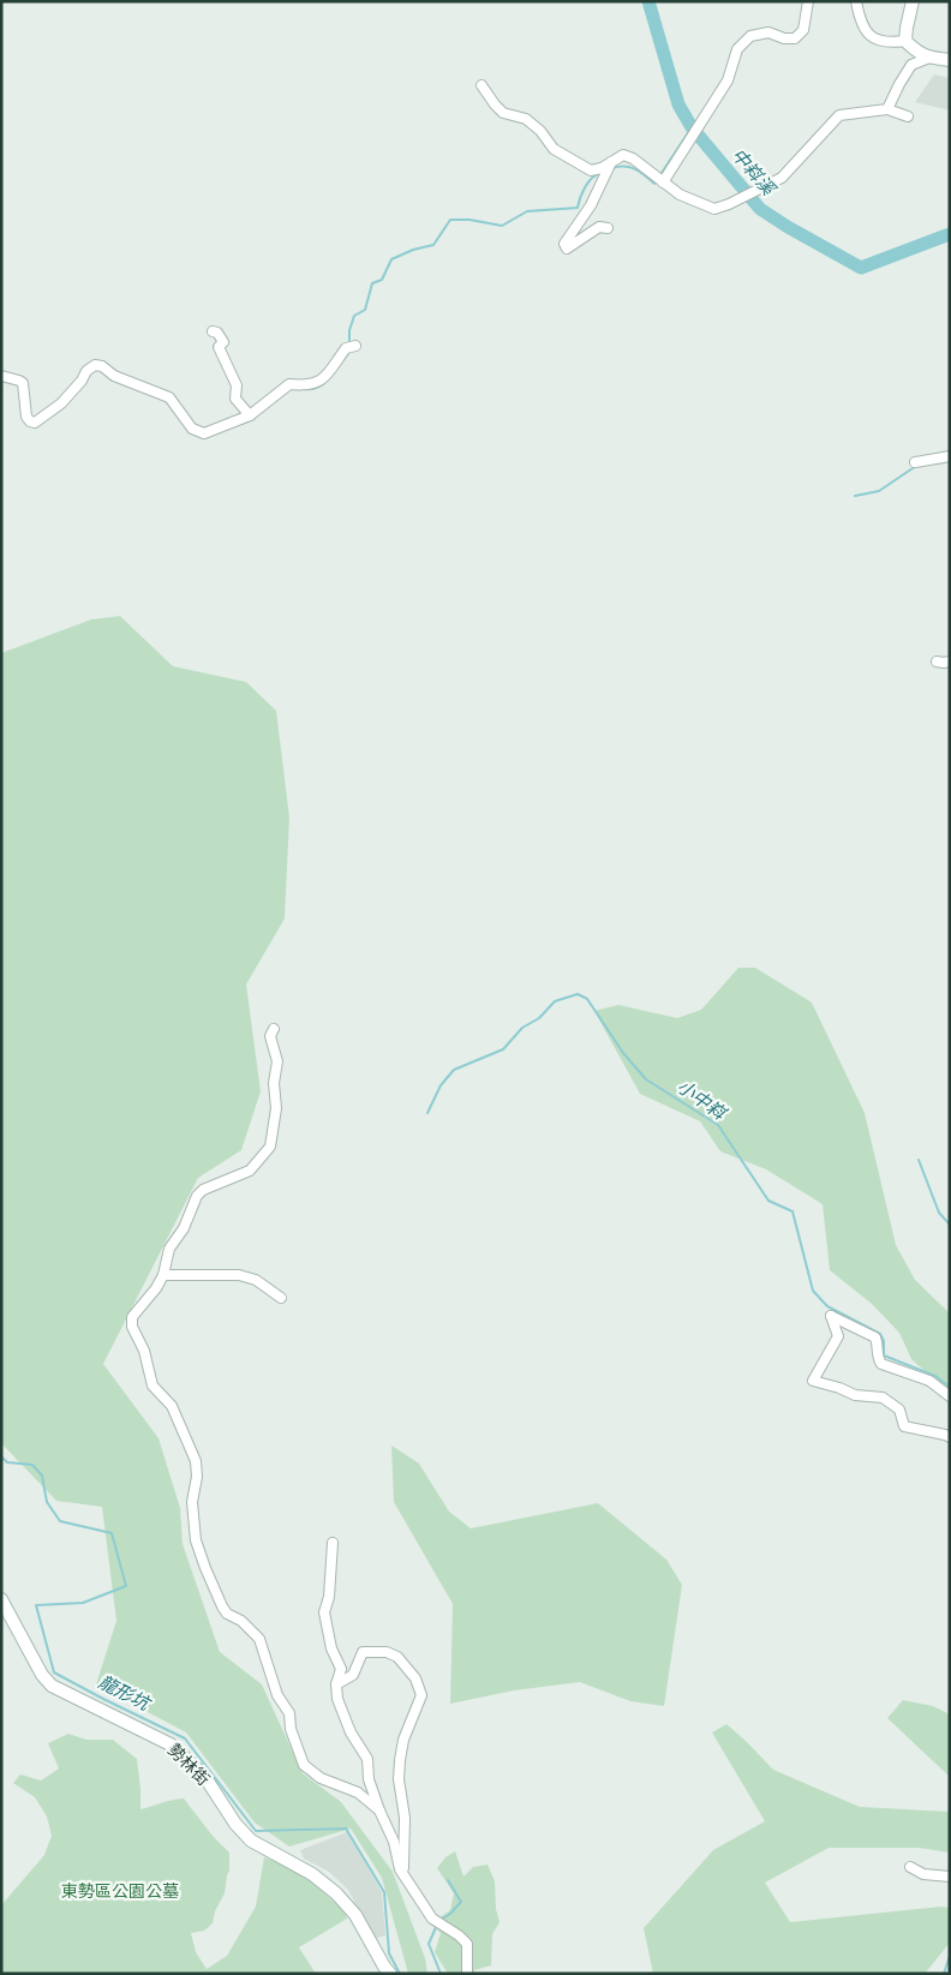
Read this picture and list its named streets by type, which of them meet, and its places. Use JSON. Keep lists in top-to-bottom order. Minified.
{"streets":{"street":["勢林街"]},"water":["中嵙溪","小中嵙","龍形坑"],"parks":["東勢區公園公墓"]}
